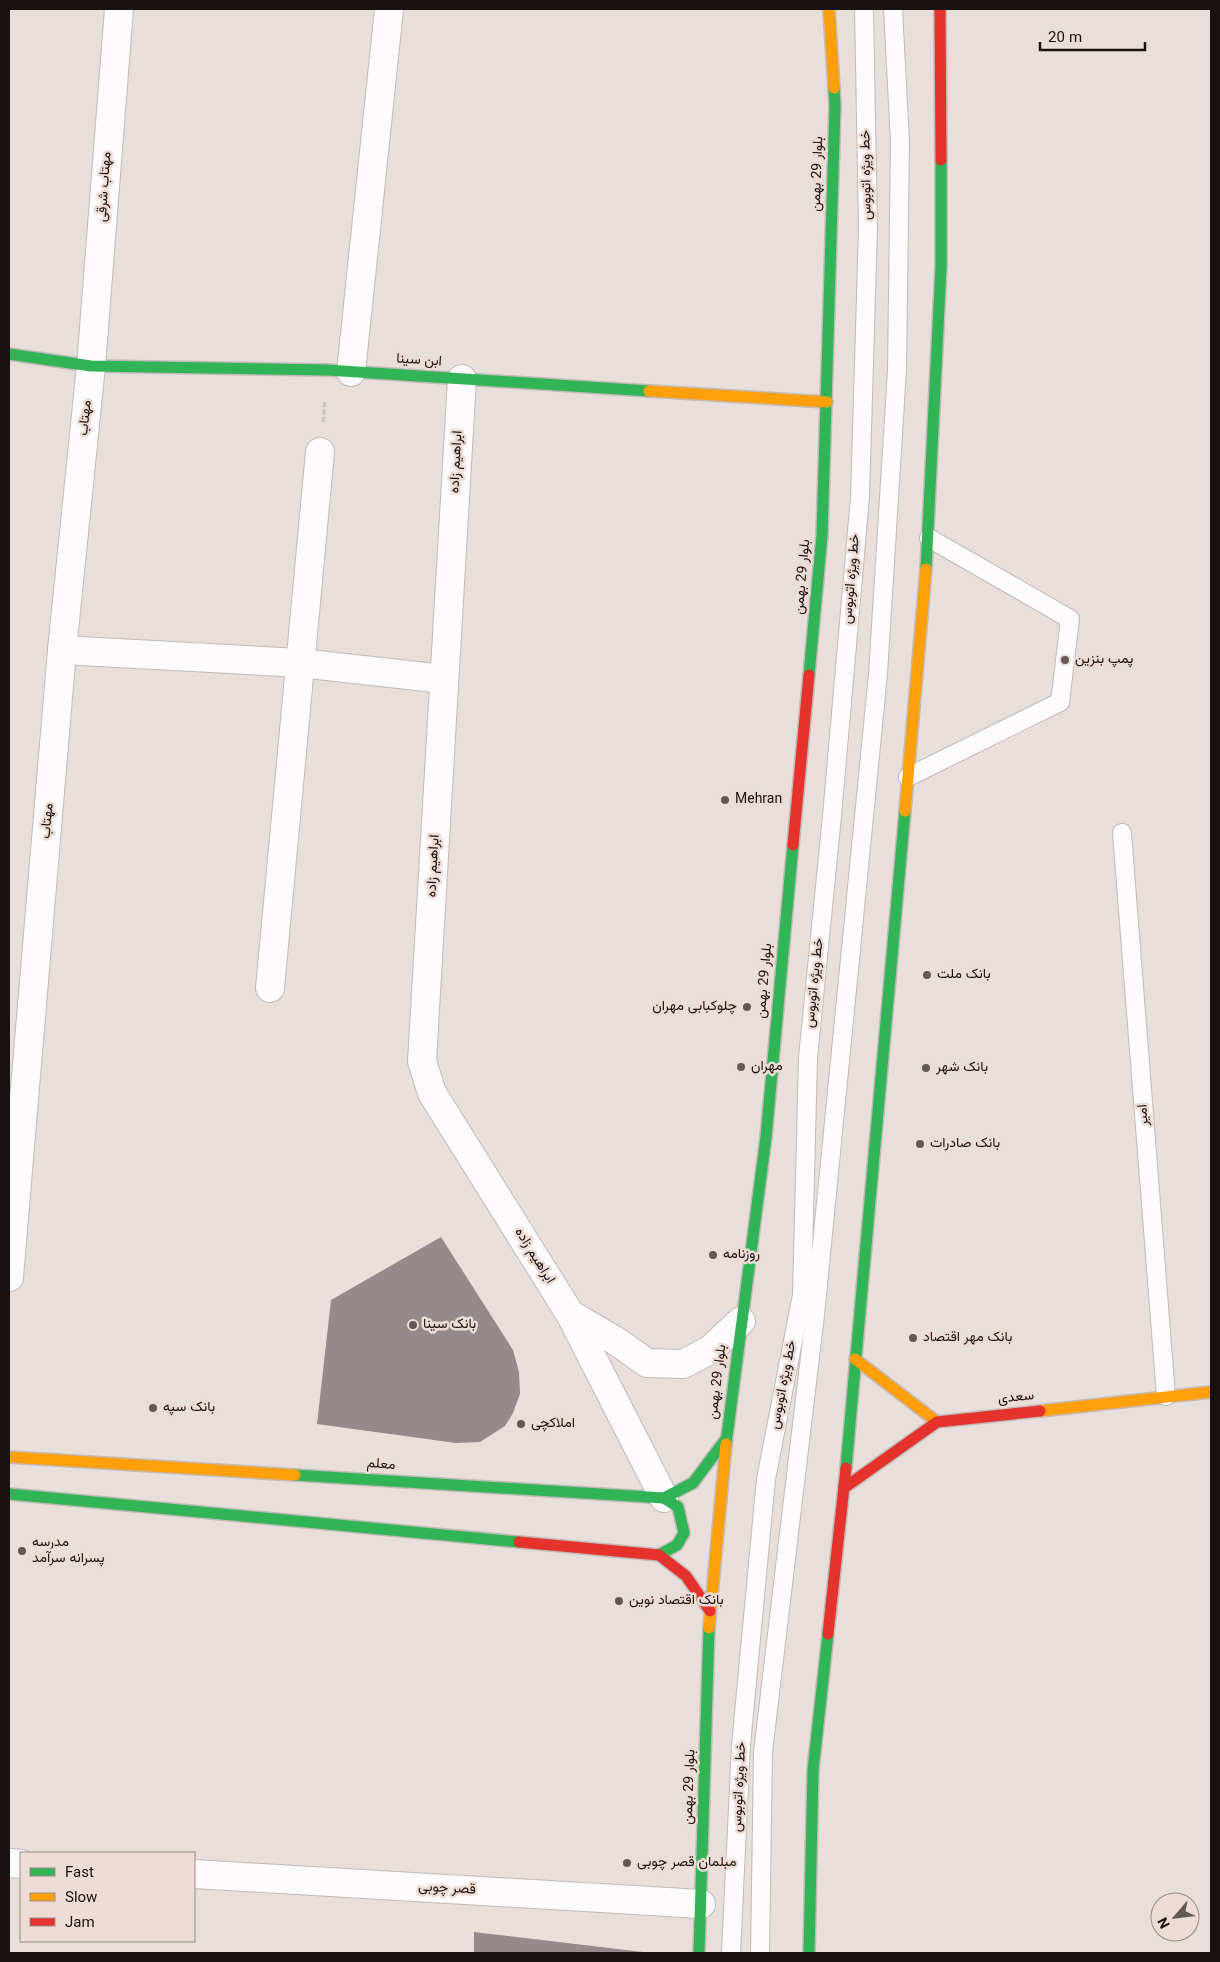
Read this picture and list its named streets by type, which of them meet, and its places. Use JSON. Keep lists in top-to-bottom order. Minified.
{"streets":{"main road":["بلوار 29 بهمن","ابن سینا","سعدی","معلم"],"street":["مهتاب شرقی","مهتاب","ابراهیم زاده","قصر چوبی"],"lane":["خط ویژه اتوبوس","امیر"]},"crossings":[["بلوار 29 بهمن","ابن سینا"],["بلوار 29 بهمن","ابراهیم زاده"],["بلوار 29 بهمن","قصر چوبی"],["مهتاب شرقی","ابن سینا"],["مهتاب شرقی","مهتاب"],["ابن سینا","مهتاب"],["ابن سینا","ابراهیم زاده"],["ابراهیم زاده","معلم"],["امیر","سعدی"]],"places":["پمپ بنزین","Mehran","بانک ملت","چلوکبابی مهران","مهران","بانک شهر","بانک صادرات","روزنامه","بانک سینا","بانک مهر اقتصاد","بانک سپه","املاکچی","مدرسه پسرانه سرآمد","بانک اقتصاد نوین","مبلمان قصر چوبی"],"legend":["Fast","Slow","Jam"],"scale_bar":"20 m","north":"bottom left"}
